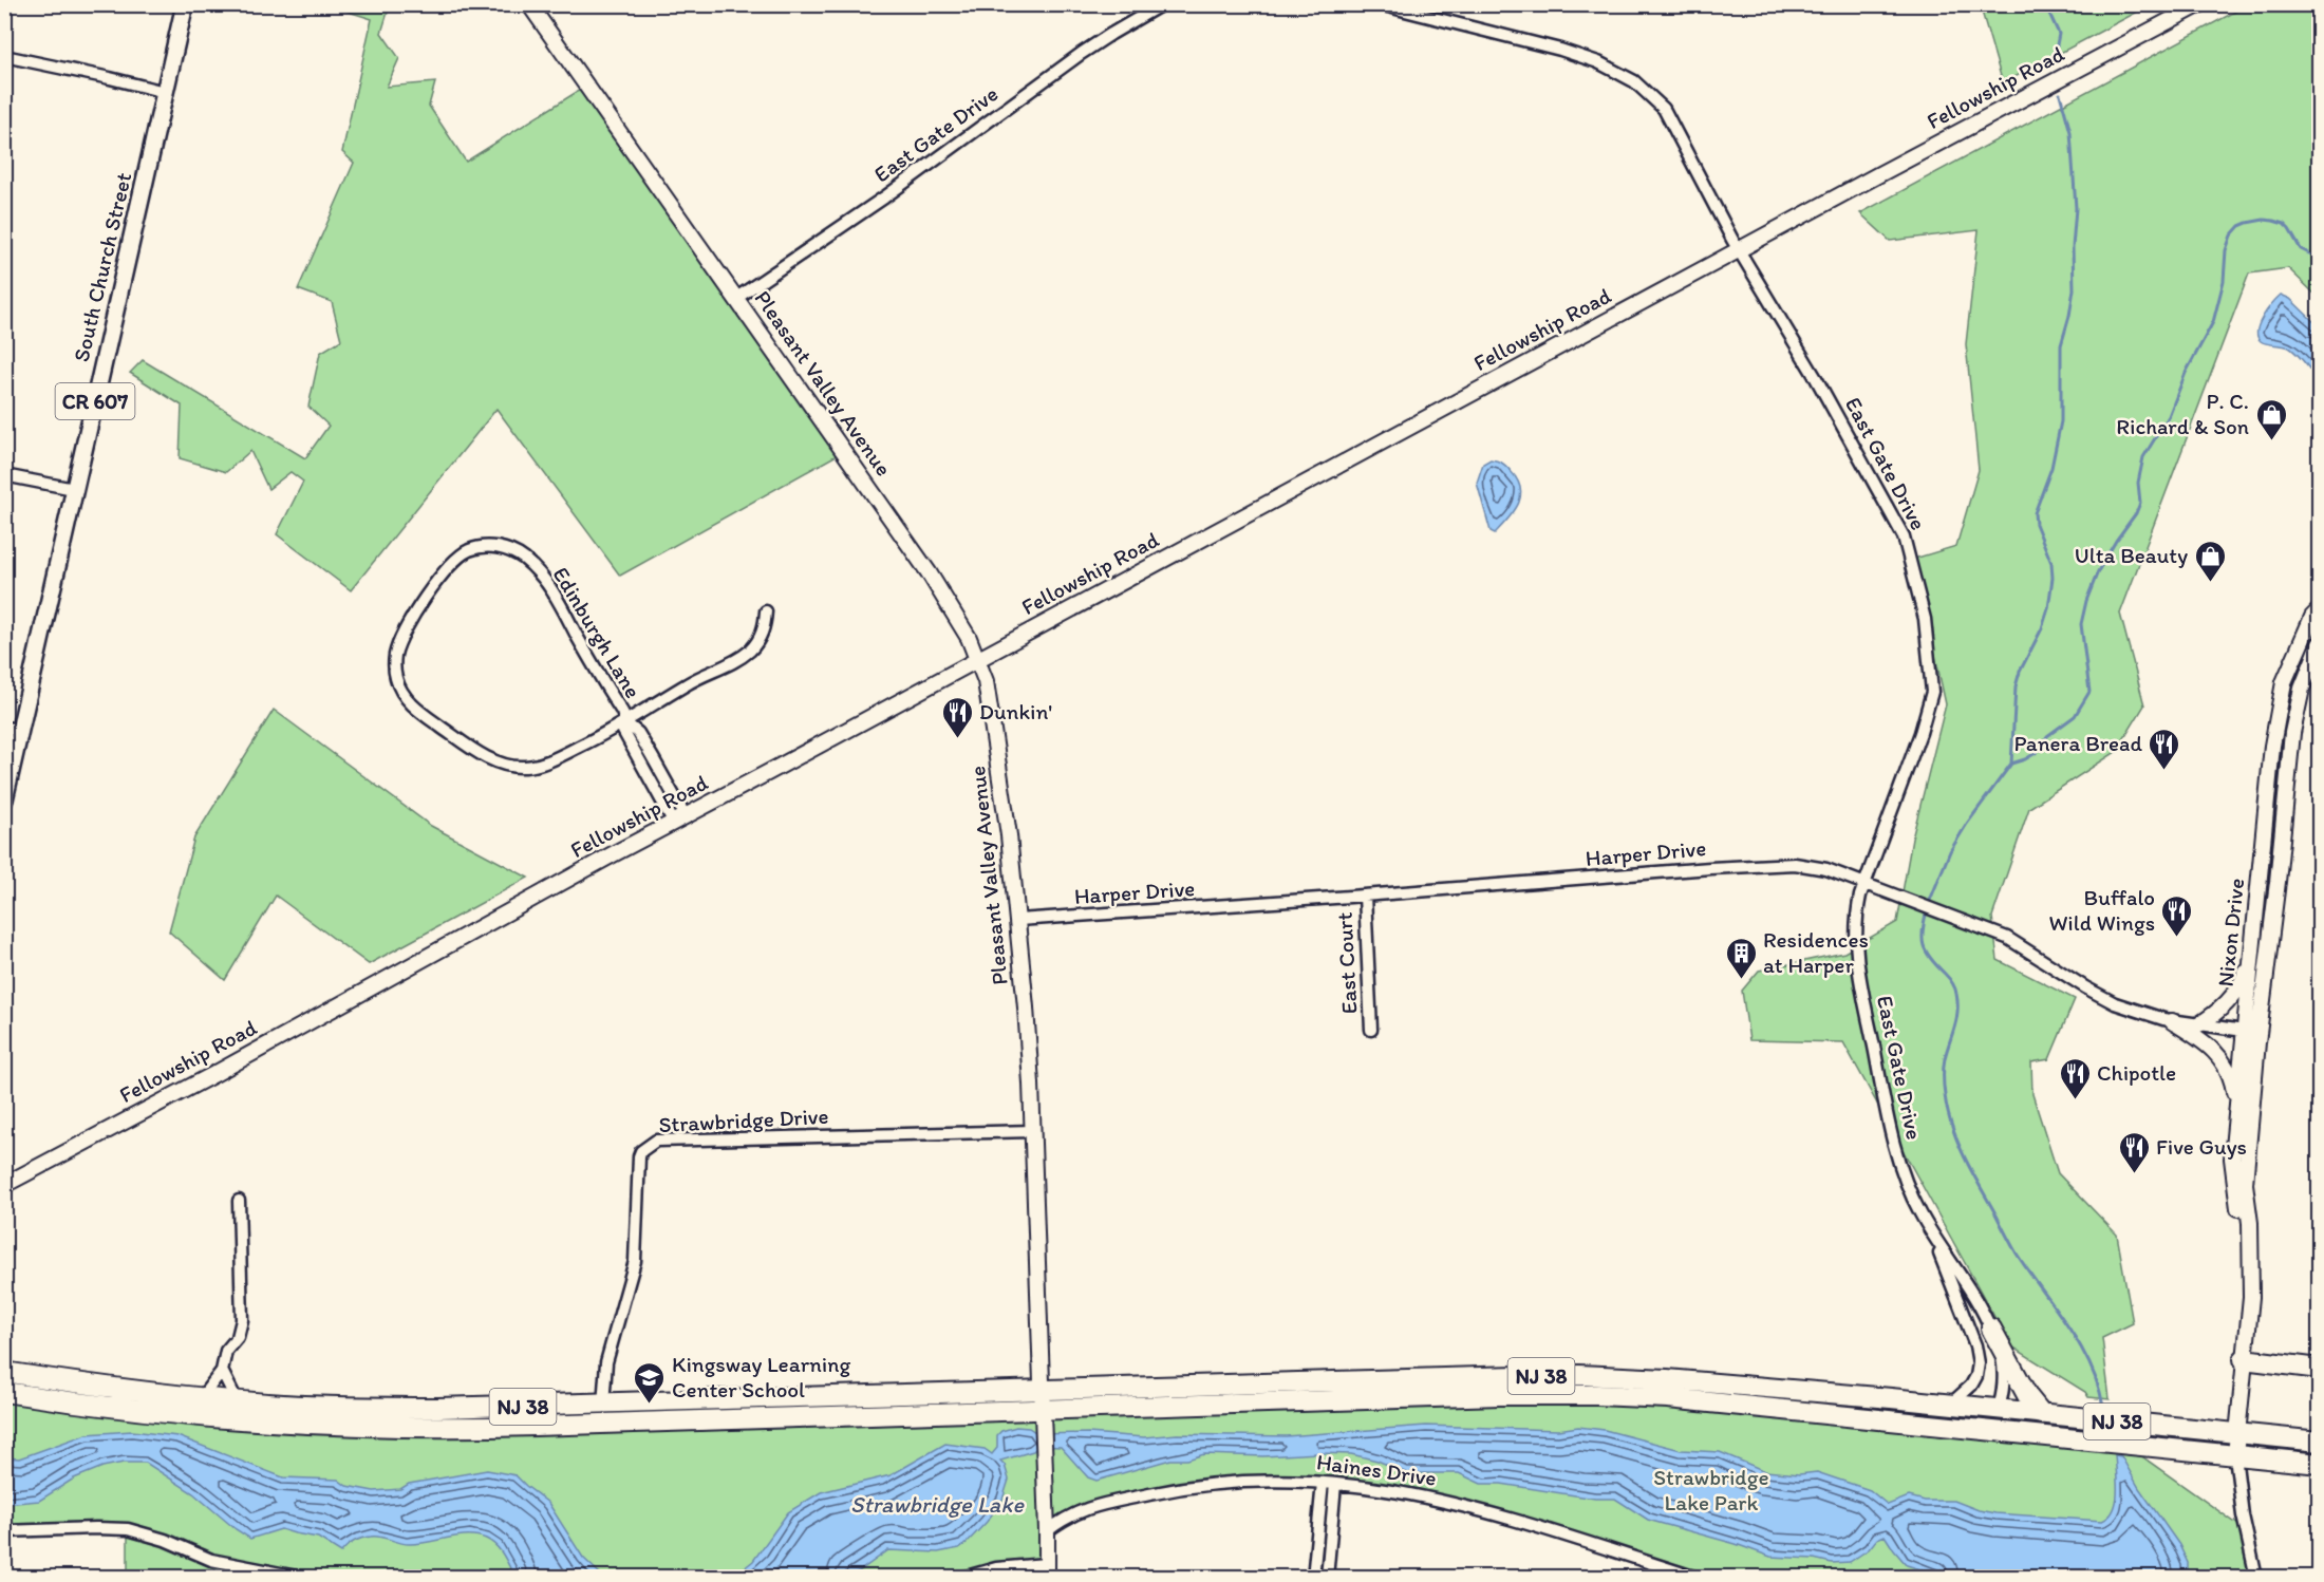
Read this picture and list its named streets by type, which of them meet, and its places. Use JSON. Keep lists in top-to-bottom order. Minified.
{"streets":{"highway":["NJ 38"],"main road":["South Church Street","CR 607"],"street":["Fellowship Road","East Gate Drive","Pleasant Valley Avenue","Edinburgh Lane","Harper Drive","Nixon Drive","East Court","Strawbridge Drive","Haines Drive"]},"crossings":[["Fellowship Road","East Gate Drive"],["Fellowship Road","Pleasant Valley Avenue"],["Fellowship Road","Edinburgh Lane"],["East Gate Drive","Pleasant Valley Avenue"],["East Gate Drive","Harper Drive"],["East Gate Drive","NJ 38"],["Pleasant Valley Avenue","Harper Drive"],["Pleasant Valley Avenue","Strawbridge Drive"],["Pleasant Valley Avenue","NJ 38"],["Pleasant Valley Avenue","Haines Drive"],["Harper Drive","Nixon Drive"],["Harper Drive","East Court"],["Nixon Drive","NJ 38"],["Strawbridge Drive","NJ 38"]],"water":["Strawbridge Lake"],"parks":["Strawbridge Lake Park"],"places":{"shop":["P. C. Richard & Son","Ulta Beauty"],"restaurant":["Dunkin'","Panera Bread","Buffalo Wild Wings","Chipotle","Five Guys"],"building":["Residences at Harper"],"school or university":["Kingsway Learning Center School"]}}
